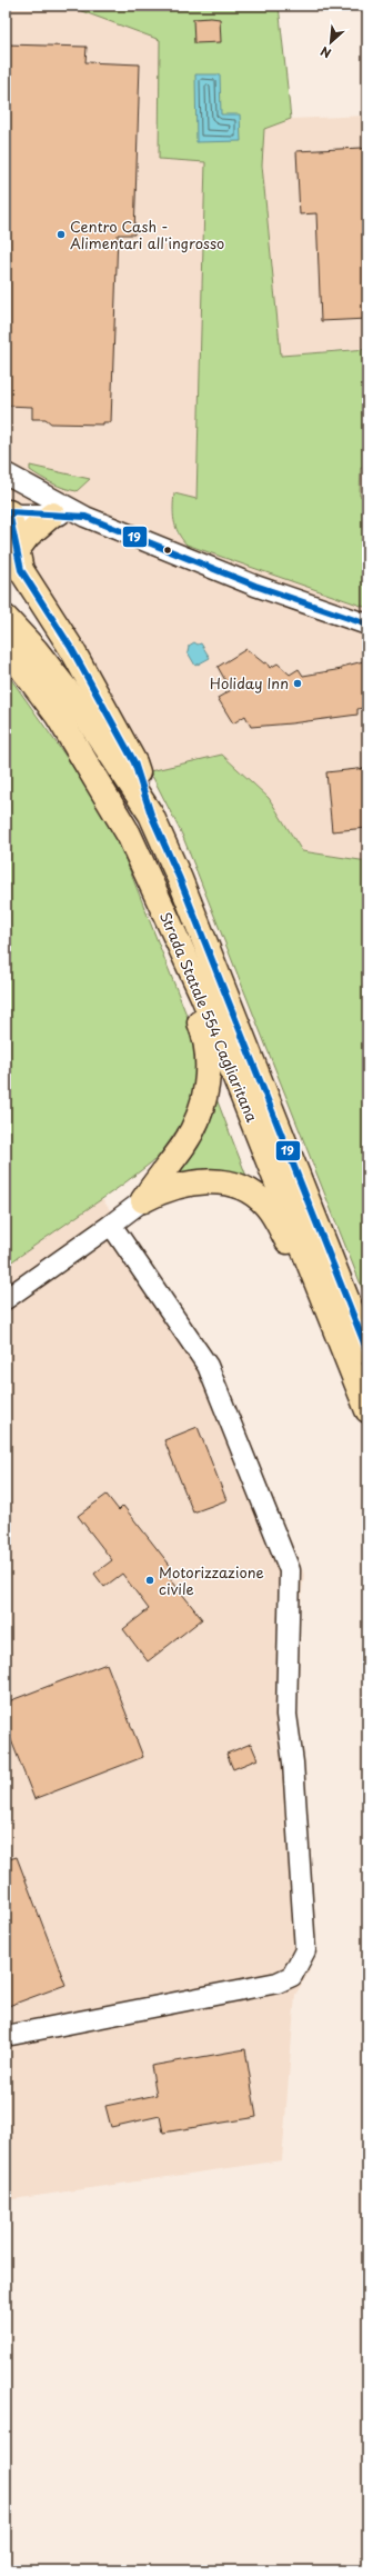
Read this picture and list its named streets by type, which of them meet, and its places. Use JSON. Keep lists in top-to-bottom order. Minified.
{"streets":{"highway":["Strada Statale 554 Cagliaritana"]},"places":["Centro Cash - Alimentari all'ingrosso","Holiday Inn","Motorizzazione civile"],"lines":["transit line 19"],"north":"bottom left"}
